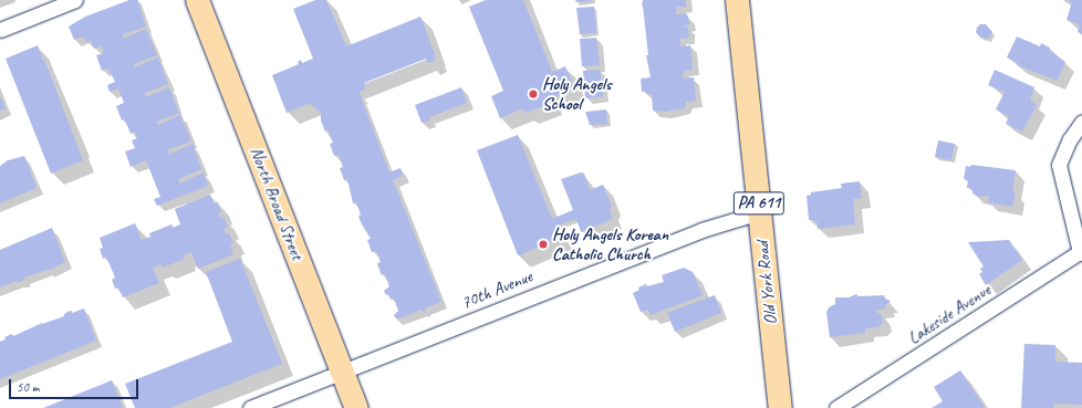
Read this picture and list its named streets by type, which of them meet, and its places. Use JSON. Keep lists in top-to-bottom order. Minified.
{"streets":{"main road":["North Broad Street","PA 611","Old York Road"],"street":["70th Avenue","Lakeside Avenue"]},"crossings":[["North Broad Street","70th Avenue"],["Old York Road","70th Avenue"]],"places":["Holy Angels School","Holy Angels Korean Catholic Church"],"scale_bar":"50 m"}
